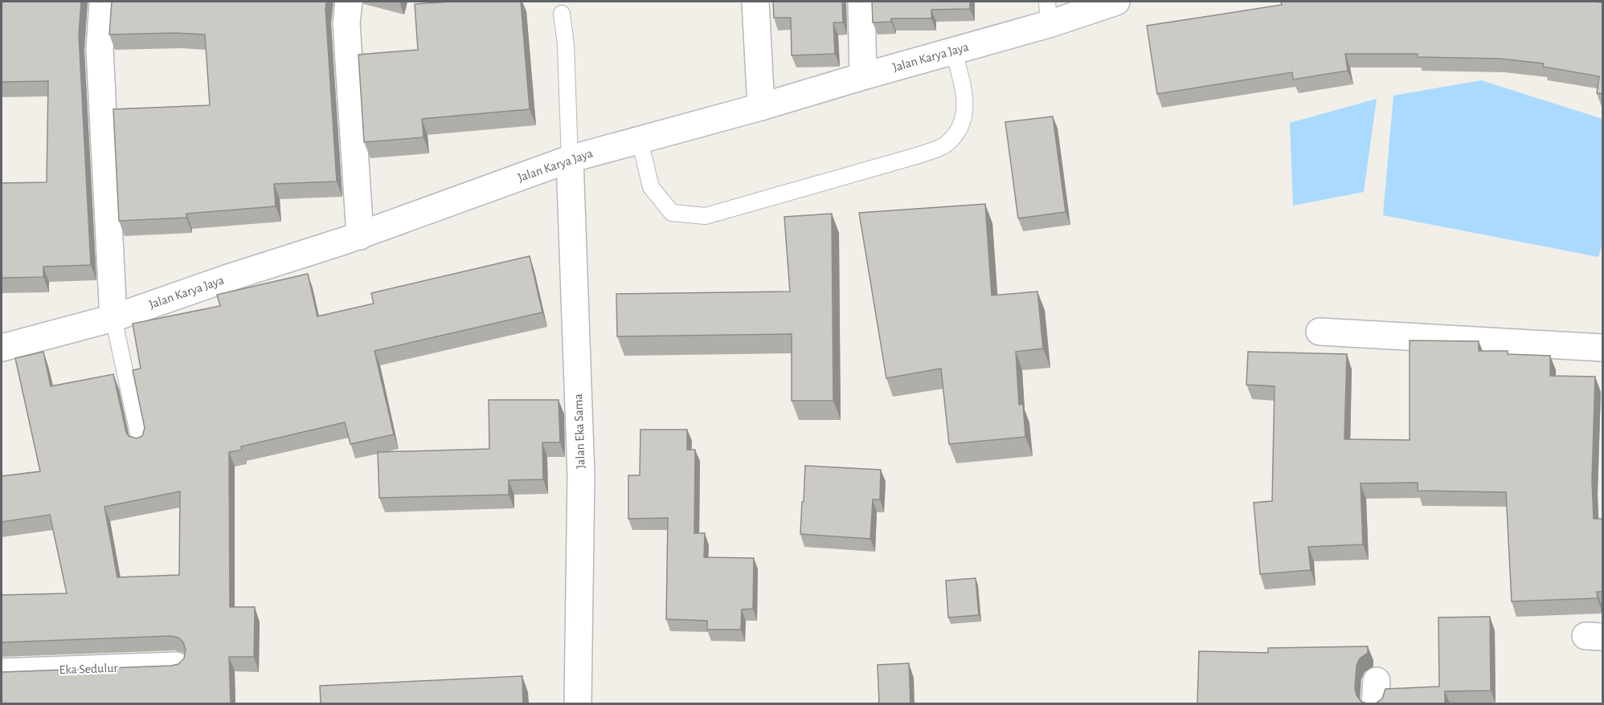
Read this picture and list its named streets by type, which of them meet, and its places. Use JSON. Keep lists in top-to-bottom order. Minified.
{"streets":{"street":["Jalan Karya Jaya","Jalan Eka Sama","Eka Sedulur"]},"crossings":[["Jalan Karya Jaya","Jalan Eka Sama"]]}
